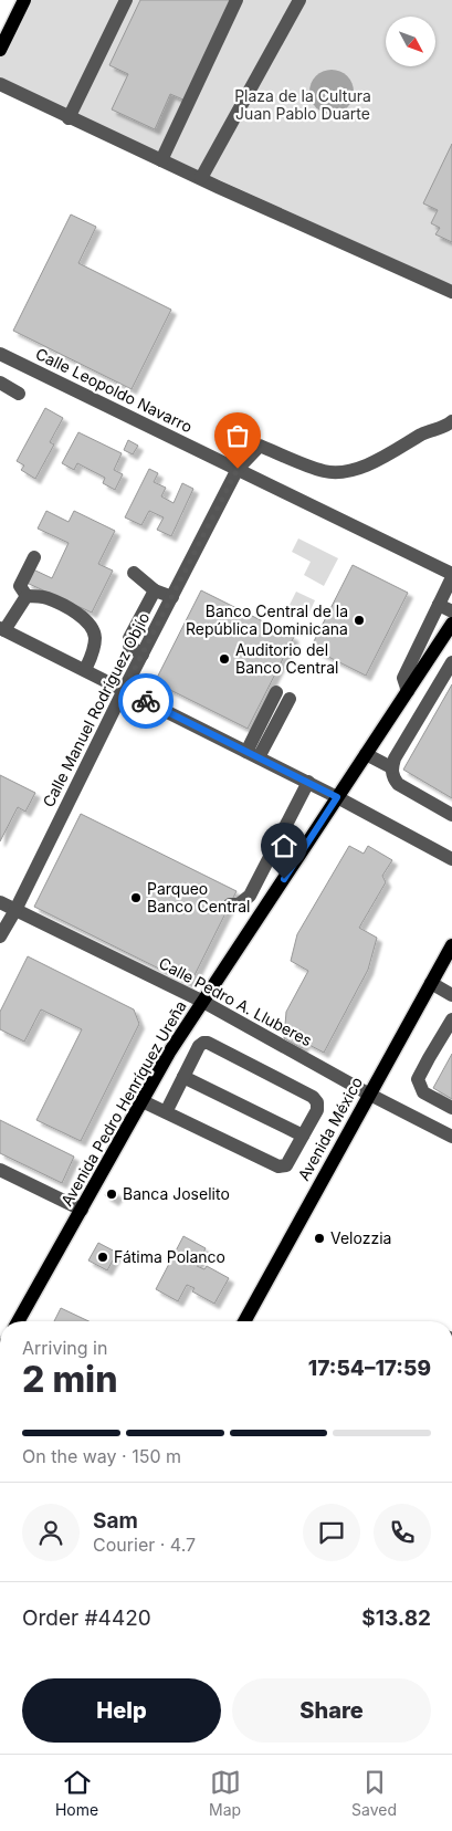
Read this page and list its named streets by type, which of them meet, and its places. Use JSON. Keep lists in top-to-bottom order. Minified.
{"streets":{"main road":["Avenida Pedro Henríquez Ureña","Avenida México"],"street":["Calle Leopoldo Navarro","Calle Manuel Rodríguez Objío","Calle Pedro A. Lluberes"]},"crossings":[["Calle Leopoldo Navarro","Calle Manuel Rodríguez Objío"],["Calle Manuel Rodríguez Objío","Calle Pedro A. Lluberes"],["Calle Pedro A. Lluberes","Avenida Pedro Henríquez Ureña"],["Calle Pedro A. Lluberes","Avenida México"]],"parks":["Plaza de la Cultura Juan Pablo Duarte"],"places":["Banco Central de la República Dominicana","Auditorio del Banco Central","Parqueo Banco Central","Banca Joselito","Velozzia","Fátima Polanco"],"north":"bottom right","page":{"heading":["2 min","Arriving in","17:54–17:59"],"panel":["Sam","Courier · 4.7","Order #4420","$13.82"],"bar":"On the way · 150 m","buttons":["Help","Share"],"tabs":["Home","Map","Saved"]}}
